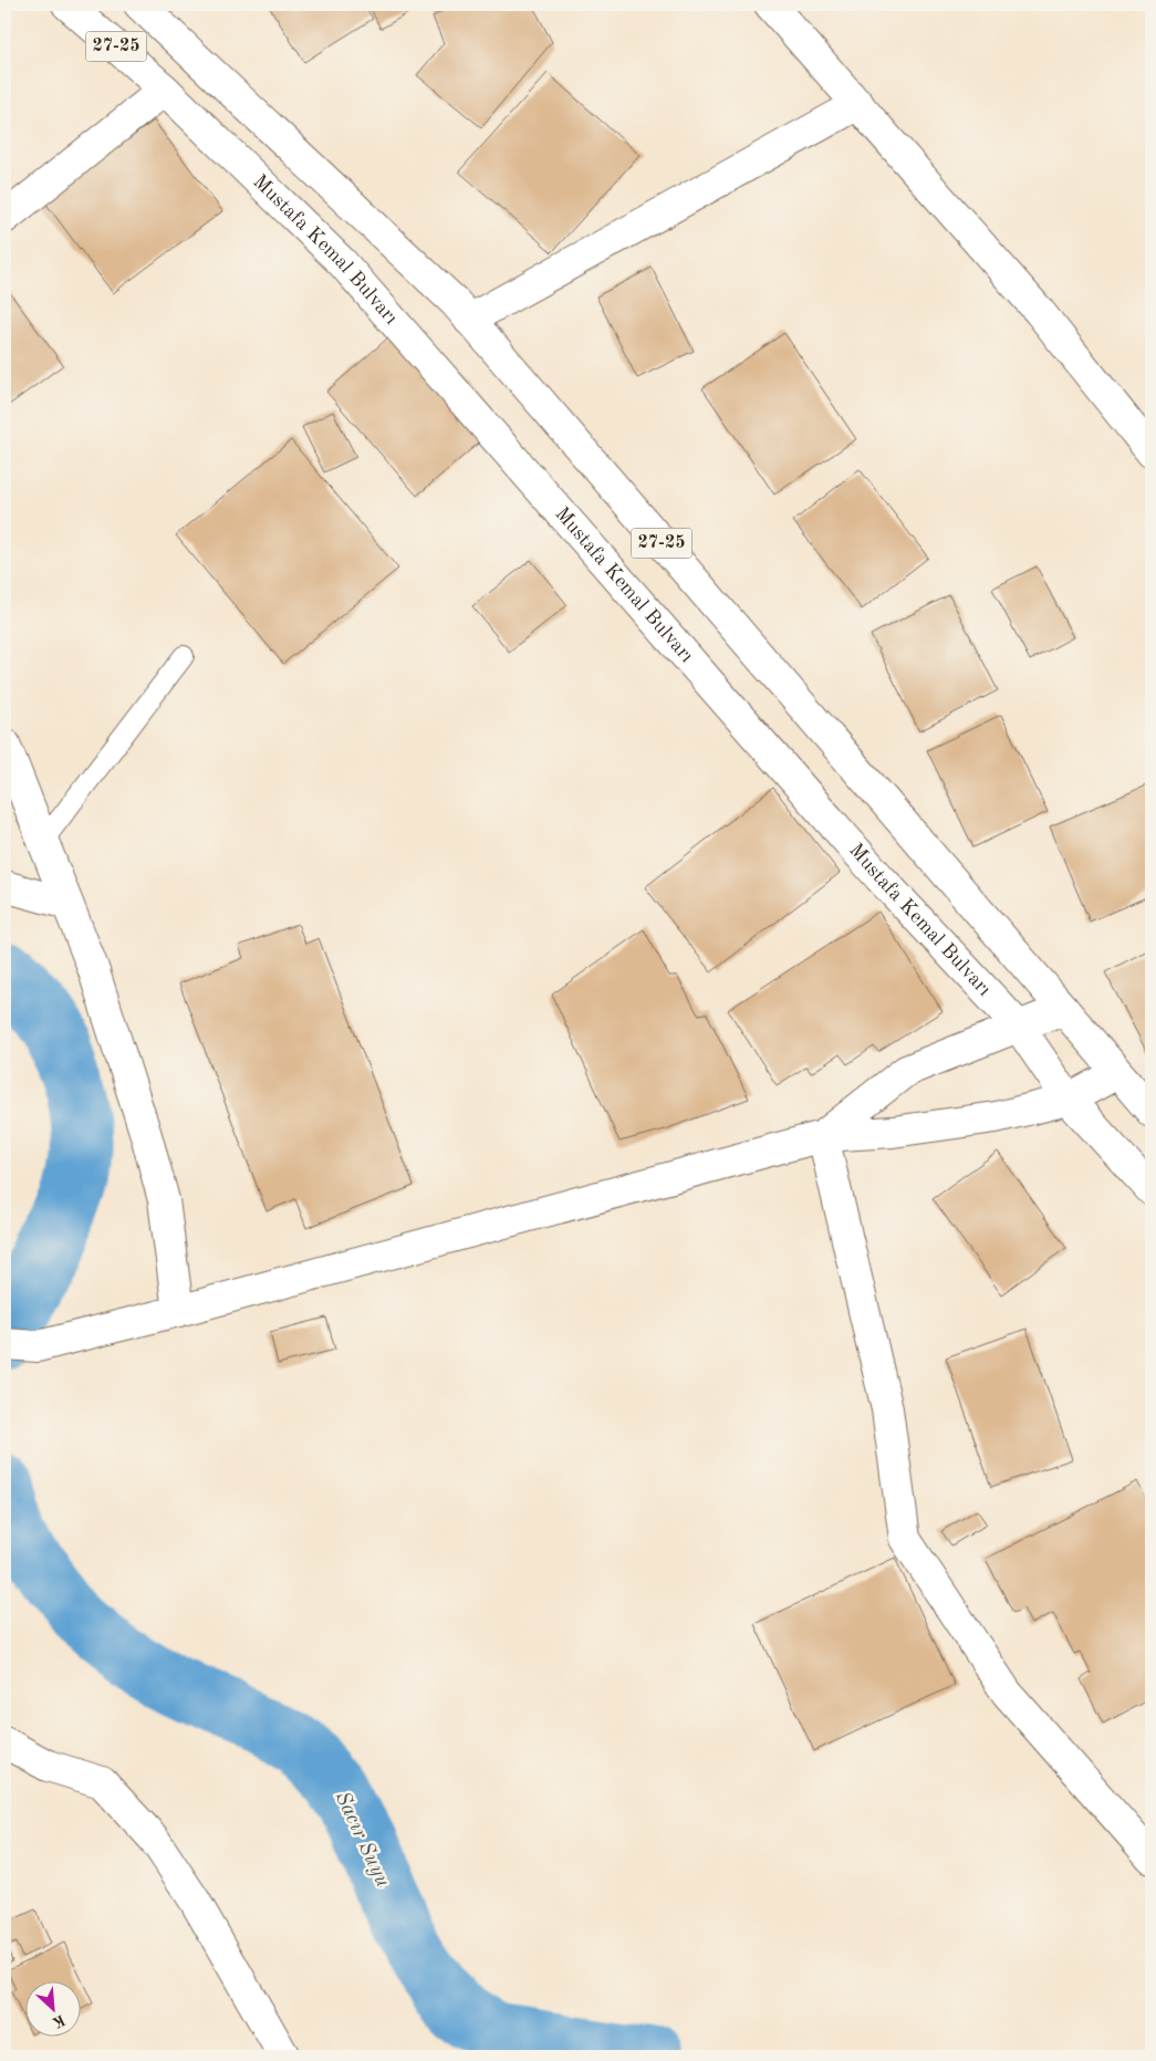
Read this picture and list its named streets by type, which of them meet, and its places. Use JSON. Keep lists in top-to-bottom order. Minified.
{"streets":{"main road":["27-25","Mustafa Kemal Bulvarı"]},"water":["Sacır Suyu"],"north":"bottom right"}
